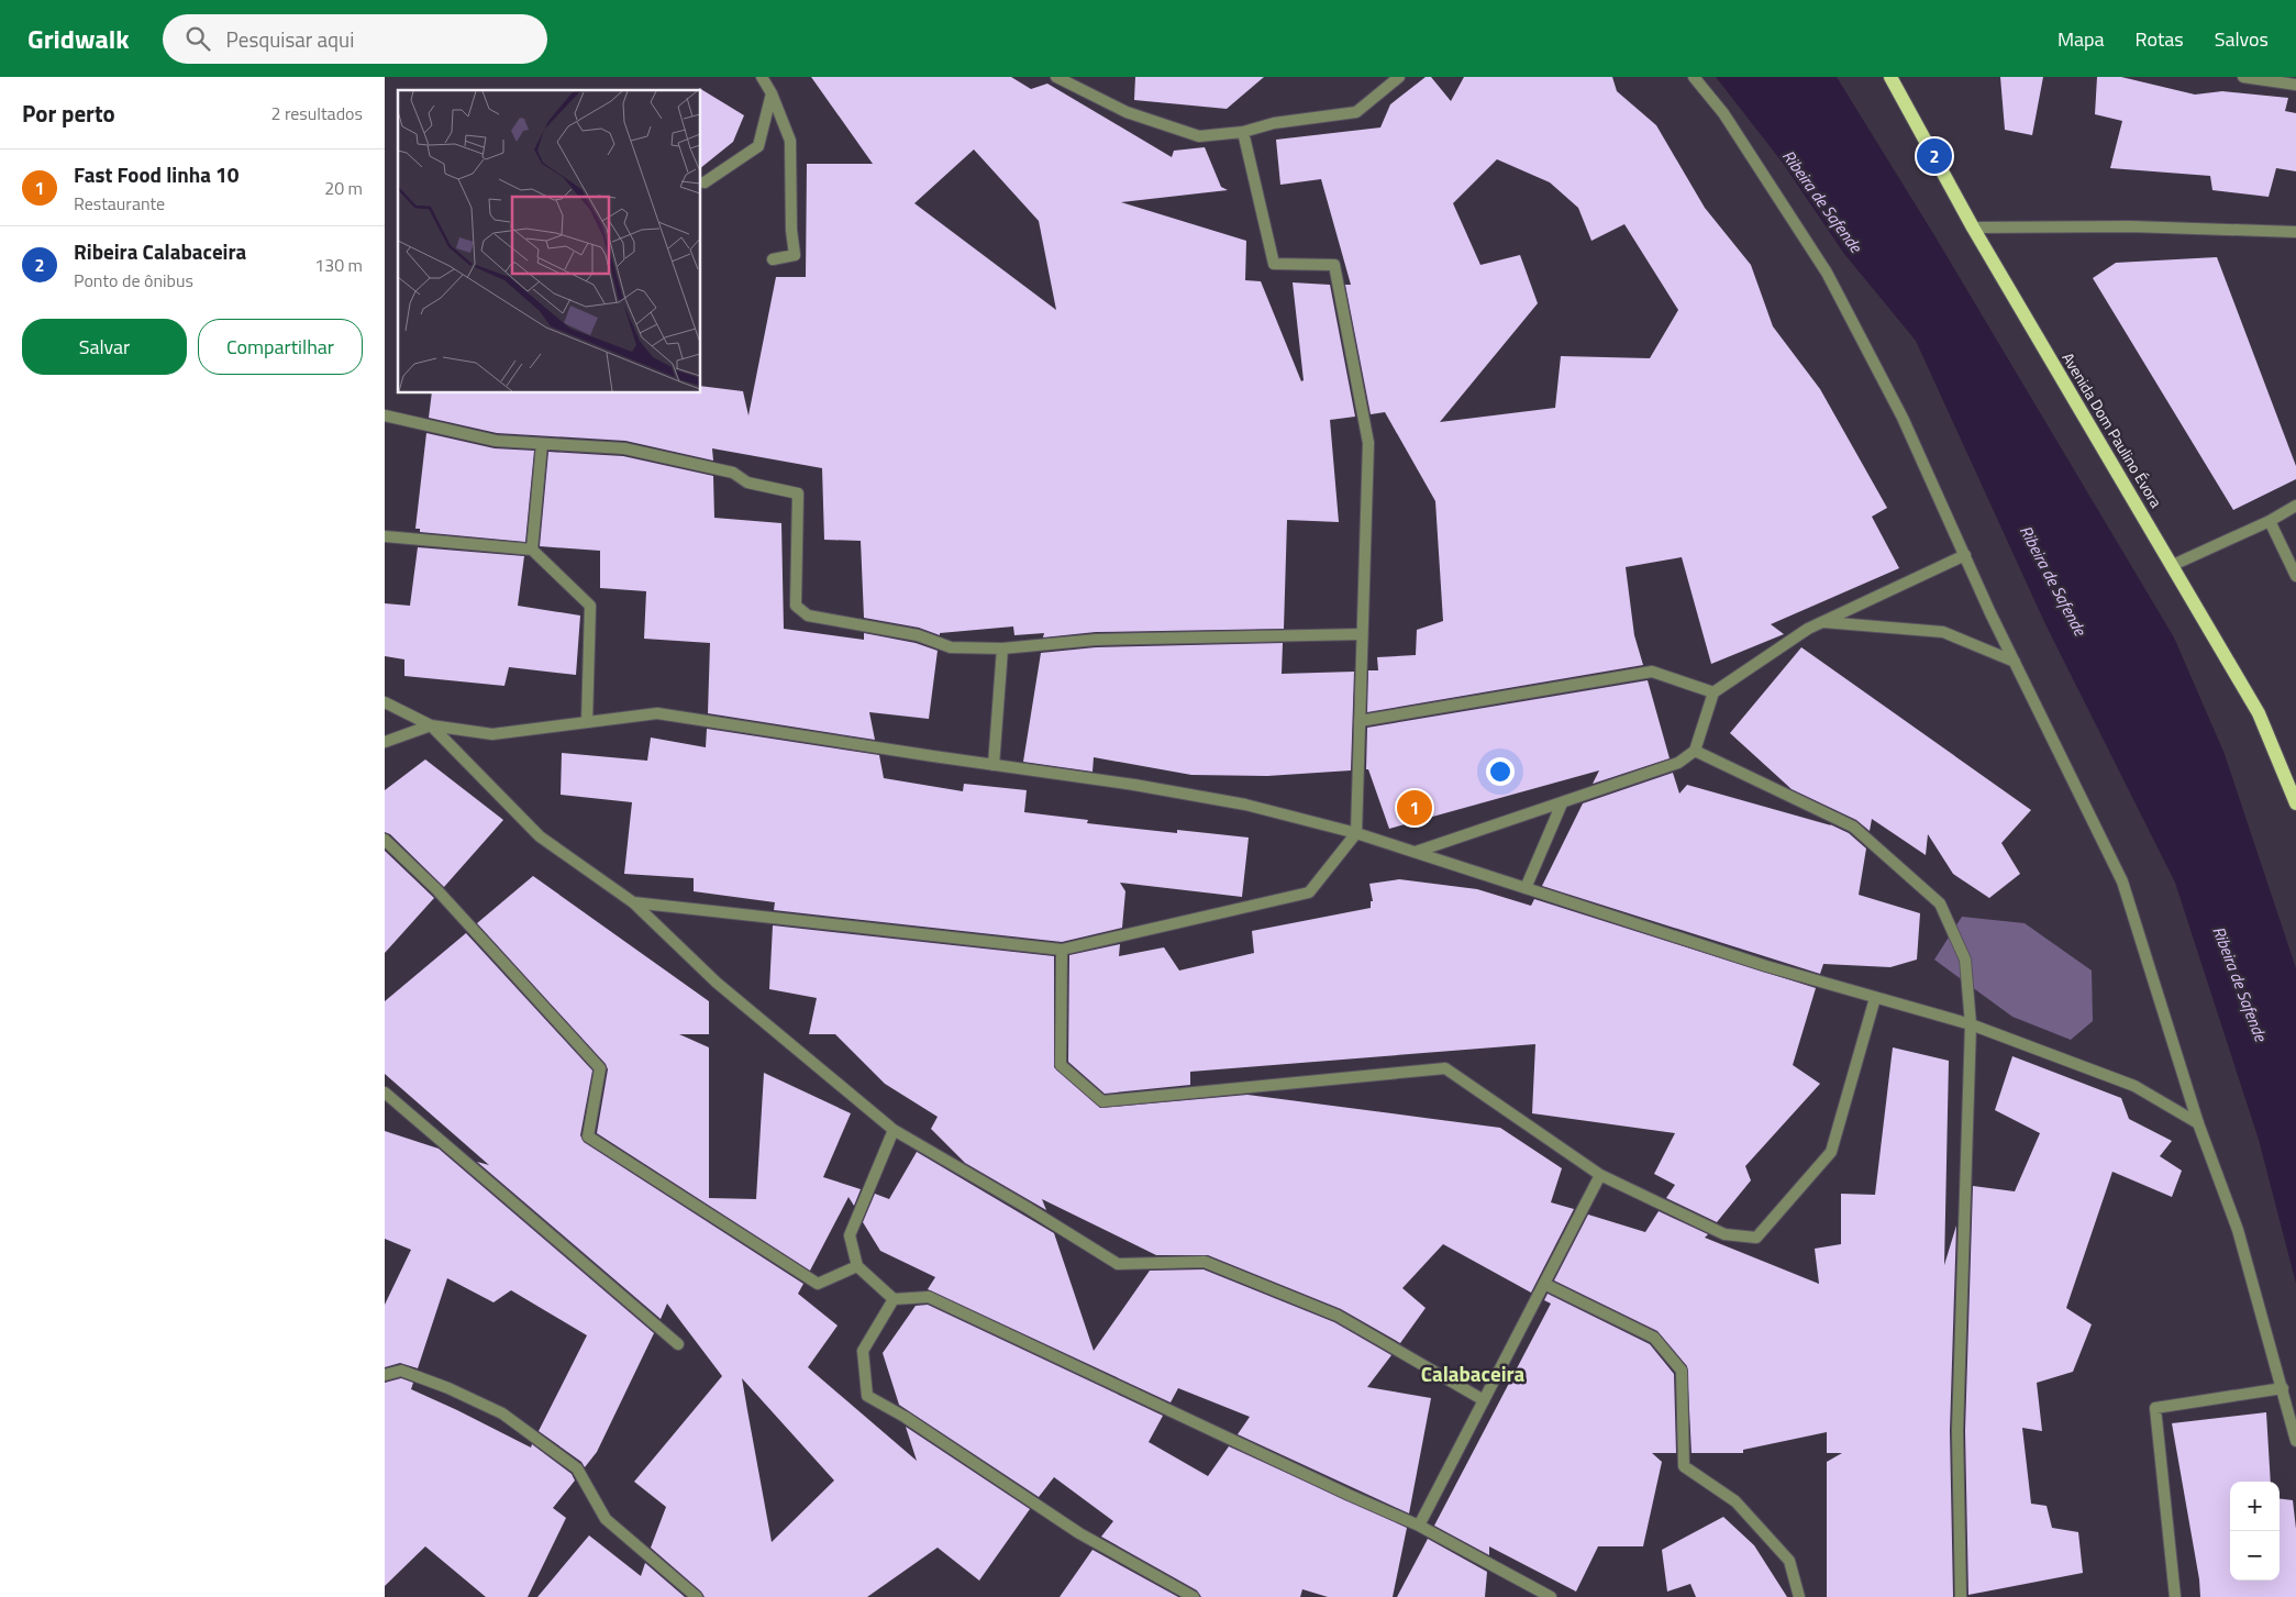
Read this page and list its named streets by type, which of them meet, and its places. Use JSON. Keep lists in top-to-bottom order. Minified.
{"streets":{"main road":["Avenida Dom Paulino Évora"]},"districts":["Calabaceira"],"water":["Ribeira de Safende"],"page":{"header":"Gridwalk","search":"Pesquisar aqui","nav":["Mapa","Rotas","Salvos"],"heading":["Por perto","2 resultados"],"pins":["2","1"],"list":[{"mark":"1","name":"Fast Food linha 10","note":"Restaurante","value":"20 m"},{"mark":"2","name":"Ribeira Calabaceira","note":"Ponto de ônibus","value":"130 m"}],"buttons":["Salvar","Compartilhar"],"map_buttons":["+","−"]}}
